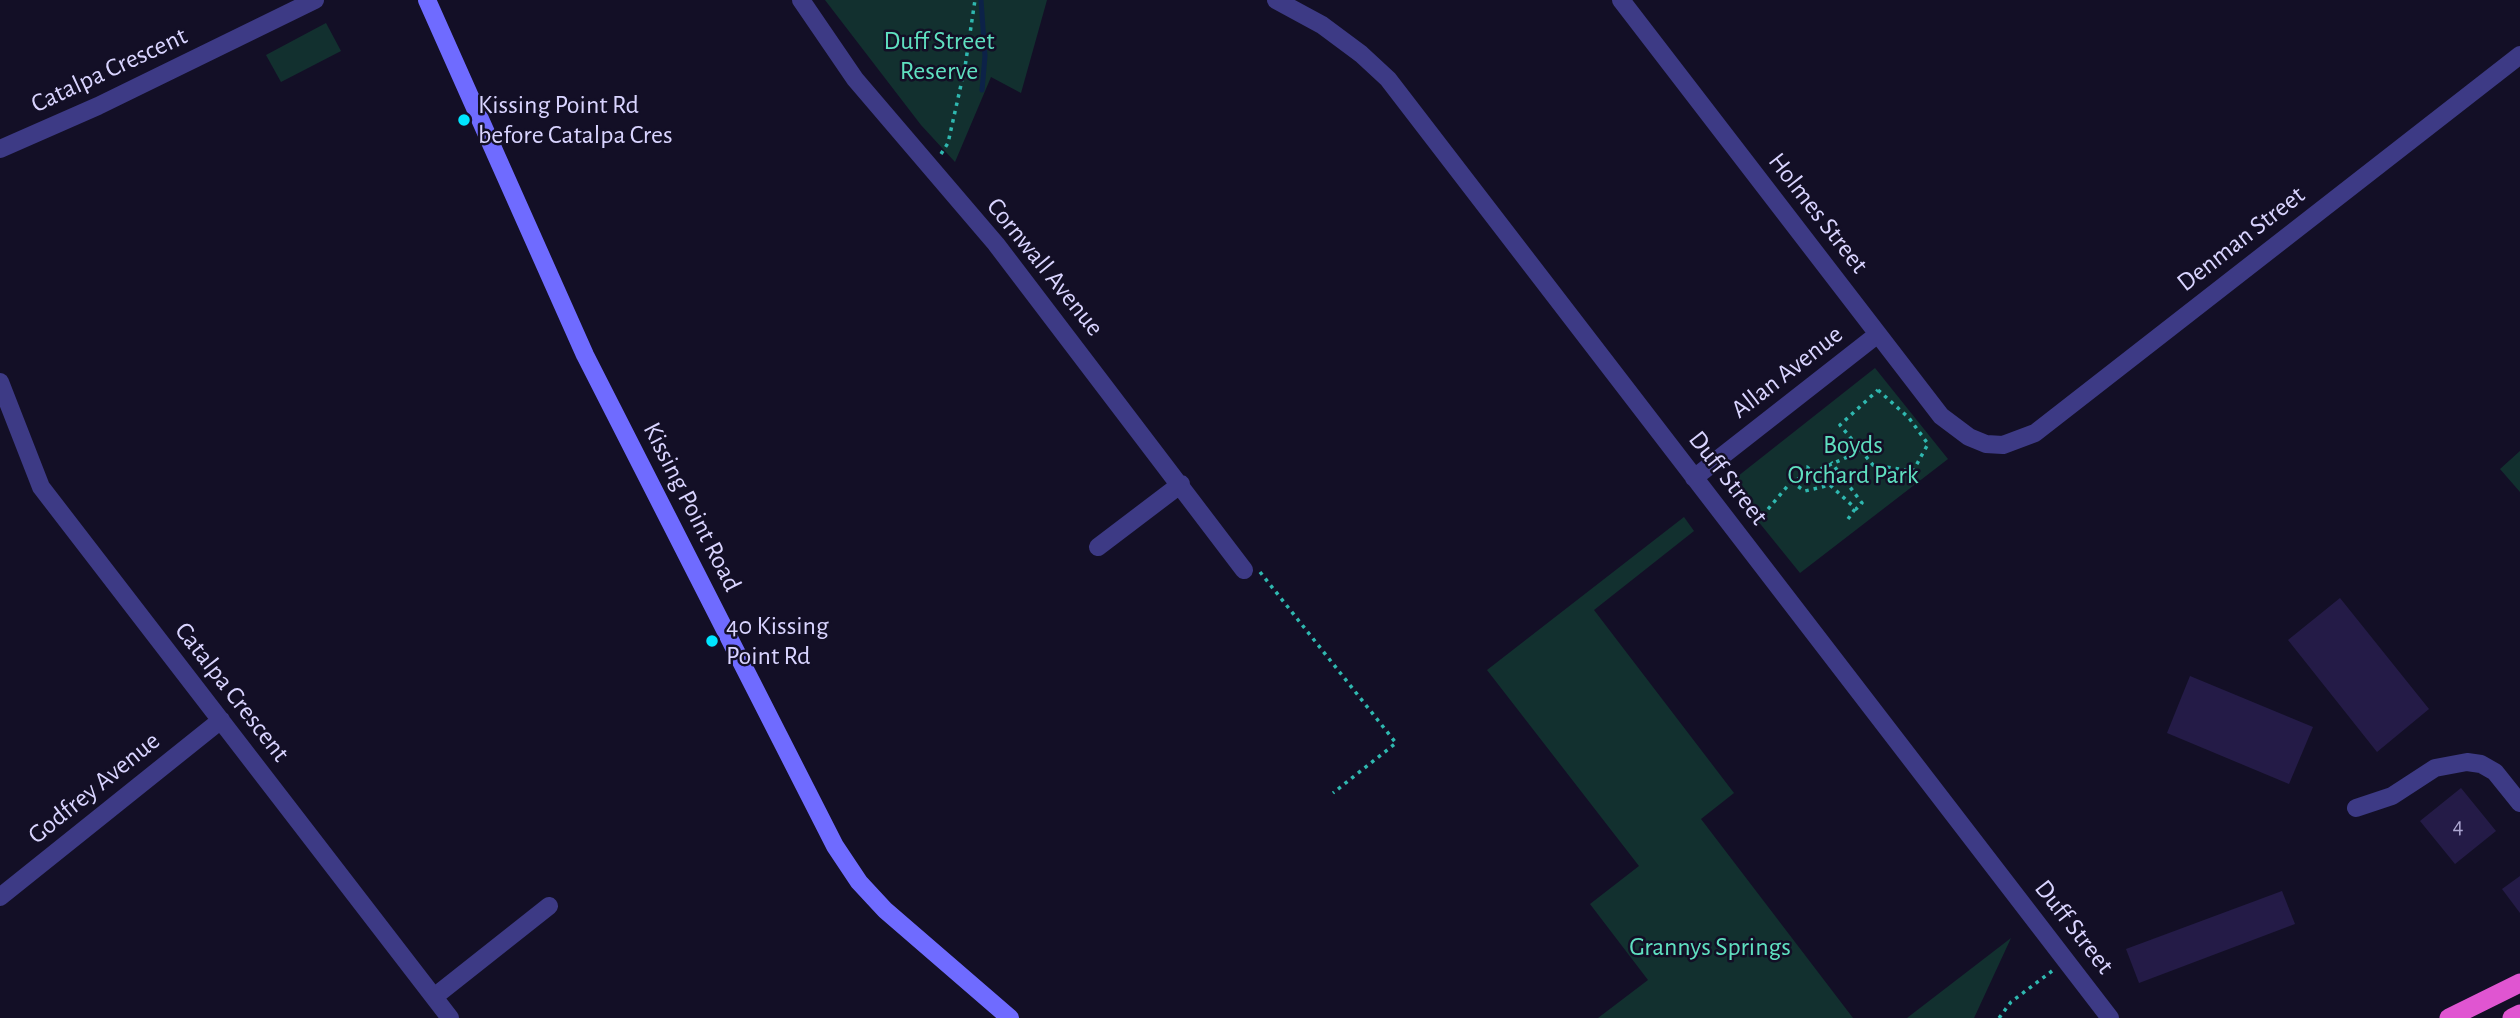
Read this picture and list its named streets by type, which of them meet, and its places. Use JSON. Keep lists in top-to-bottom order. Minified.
{"streets":{"main road":["Kissing Point Road"],"street":["Catalpa Crescent","Holmes Street","Denman Street","Cornwall Avenue","Allan Avenue","Duff Street","Godfrey Avenue"]},"crossings":[["Catalpa Crescent","Godfrey Avenue"],["Holmes Street","Denman Street"],["Holmes Street","Allan Avenue"],["Allan Avenue","Duff Street"]],"parks":["Duff Street Reserve","Boyds Orchard Park","Grannys Springs"],"places":["Kissing Point Rd before Catalpa Cres","40 Kissing Point Rd"],"house_numbers":["4"]}
